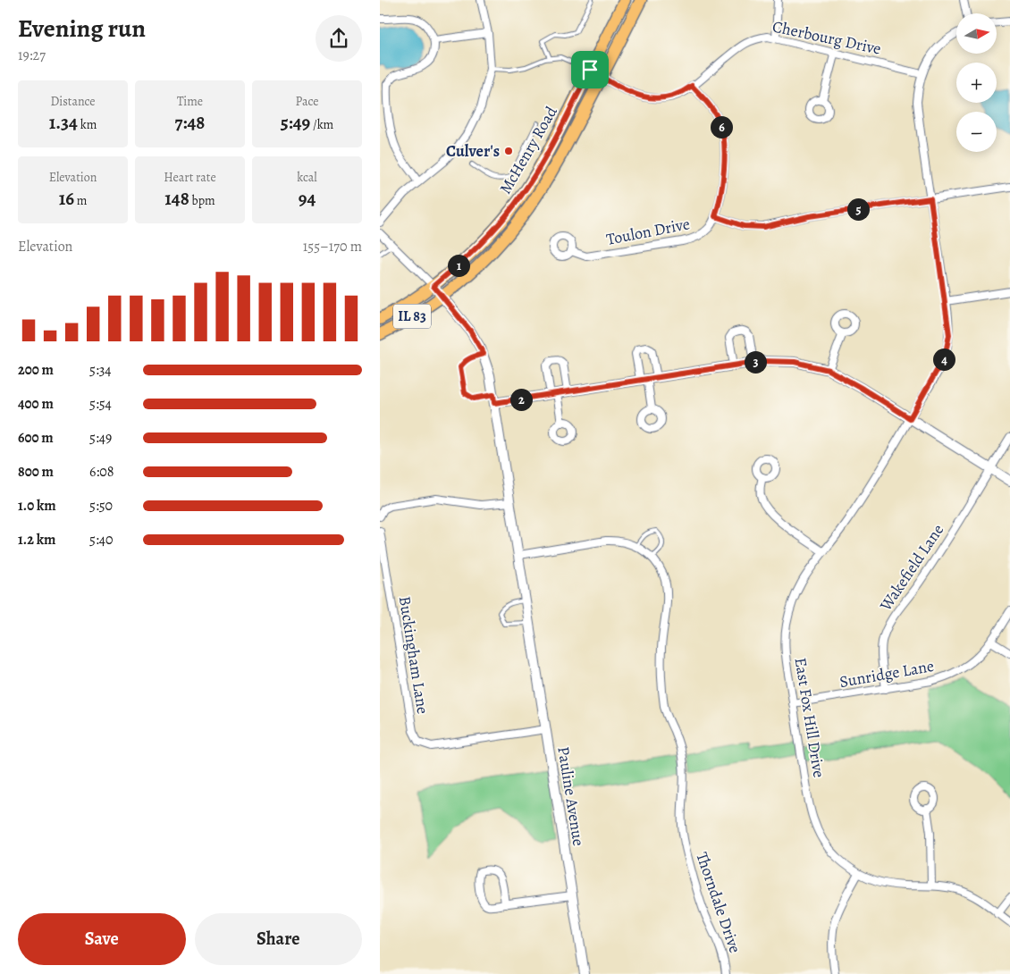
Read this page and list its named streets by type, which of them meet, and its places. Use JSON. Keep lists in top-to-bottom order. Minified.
{"streets":{"main road":["McHenry Road","IL 83"],"street":["Cherbourg Drive","Toulon Drive","Wakefield Lane","Buckingham Lane","Sunridge Lane","East Fox Hill Drive","Pauline Avenue","Thorndale Drive"]},"crossings":[["Cherbourg Drive","McHenry Road"],["Cherbourg Drive","Toulon Drive"],["Cherbourg Drive","East Fox Hill Drive"],["McHenry Road","Pauline Avenue"],["Wakefield Lane","Sunridge Lane"],["Buckingham Lane","Pauline Avenue"],["Sunridge Lane","East Fox Hill Drive"],["Pauline Avenue","Thorndale Drive"]],"places":["Culver's"],"north":"right","page":{"heading":["Evening run","19:27"],"map_buttons":["+","−"],"stats":[["Distance","1.34 km"],["Time","7:48"],["Pace","5:49 /km"],["Elevation","16 m"],["Heart rate","148 bpm"],["kcal","94"]],"pins":["6","5","1","4","3","2"],"chart":["Elevation","155–170 m"],"list":[{"name":"200 m","note":"5:34"},{"name":"400 m","note":"5:54"},{"name":"600 m","note":"5:49"},{"name":"800 m","note":"6:08"},{"name":"1.0 km","note":"5:50"},{"name":"1.2 km","note":"5:40"}],"buttons":["Save","Share"]}}
